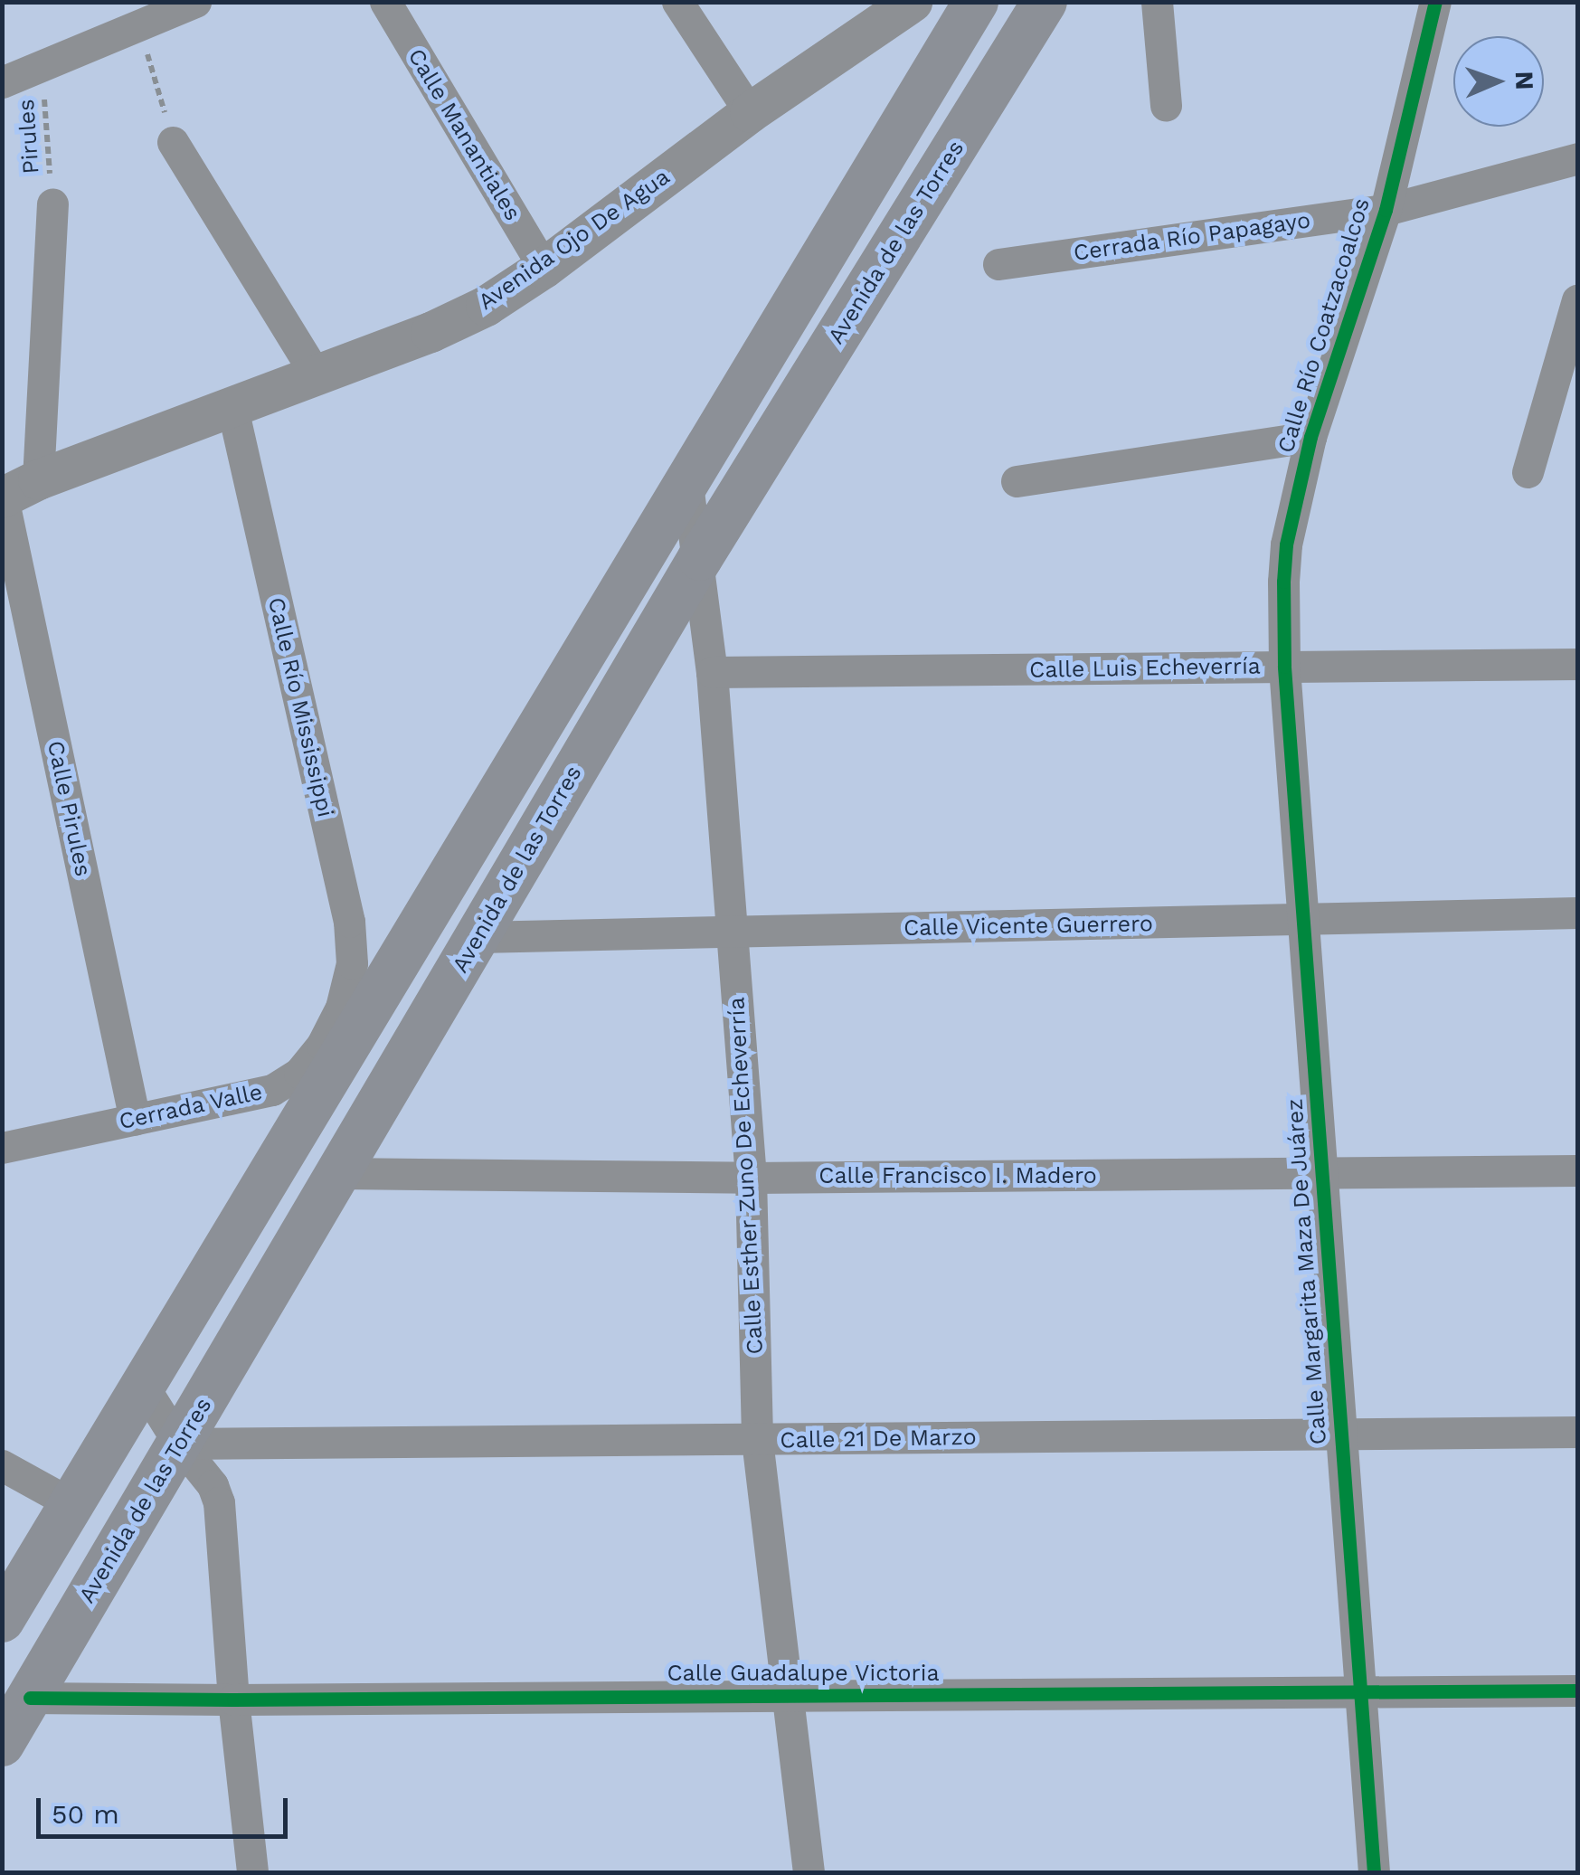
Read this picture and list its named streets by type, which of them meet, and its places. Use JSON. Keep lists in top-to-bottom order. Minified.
{"streets":{"main road":["Avenida de las Torres"],"street":["Calle Manantiales","Cerrada Río Papagayo","Avenida Ojo De Agua","Calle Río Coatzacoalcos","Calle Luis Echeverría","Calle Río Mississippi","Calle Pirules","Calle Vicente Guerrero","Cerrada Valle","Calle Esther Zuno De Echeverría","Calle Francisco I. Madero","Calle Margarita Maza De Juárez","Calle 21 De Marzo","Calle Guadalupe Victoria"],"path":["Pirules"]},"crossings":[["Calle Manantiales","Avenida Ojo De Agua"],["Pirules","Calle Pirules"],["Cerrada Río Papagayo","Calle Río Coatzacoalcos"],["Avenida Ojo De Agua","Calle Río Mississippi"],["Avenida Ojo De Agua","Calle Pirules"],["Avenida de las Torres","Calle Vicente Guerrero"],["Avenida de las Torres","Calle Esther Zuno De Echeverría"],["Avenida de las Torres","Calle Francisco I. Madero"],["Avenida de las Torres","Calle 21 De Marzo"],["Avenida de las Torres","Calle Guadalupe Victoria"],["Calle Río Coatzacoalcos","Calle Luis Echeverría"],["Calle Río Coatzacoalcos","Calle Margarita Maza De Juárez"],["Calle Luis Echeverría","Calle Esther Zuno De Echeverría"],["Calle Luis Echeverría","Calle Margarita Maza De Juárez"],["Calle Río Mississippi","Cerrada Valle"],["Calle Pirules","Cerrada Valle"],["Calle Vicente Guerrero","Calle Esther Zuno De Echeverría"],["Calle Vicente Guerrero","Calle Margarita Maza De Juárez"],["Calle Esther Zuno De Echeverría","Calle Francisco I. Madero"],["Calle Esther Zuno De Echeverría","Calle 21 De Marzo"],["Calle Esther Zuno De Echeverría","Calle Guadalupe Victoria"],["Calle Francisco I. Madero","Calle Margarita Maza De Juárez"],["Calle Margarita Maza De Juárez","Calle 21 De Marzo"],["Calle Margarita Maza De Juárez","Calle Guadalupe Victoria"]],"scale_bar":"50 m","north":"right"}
